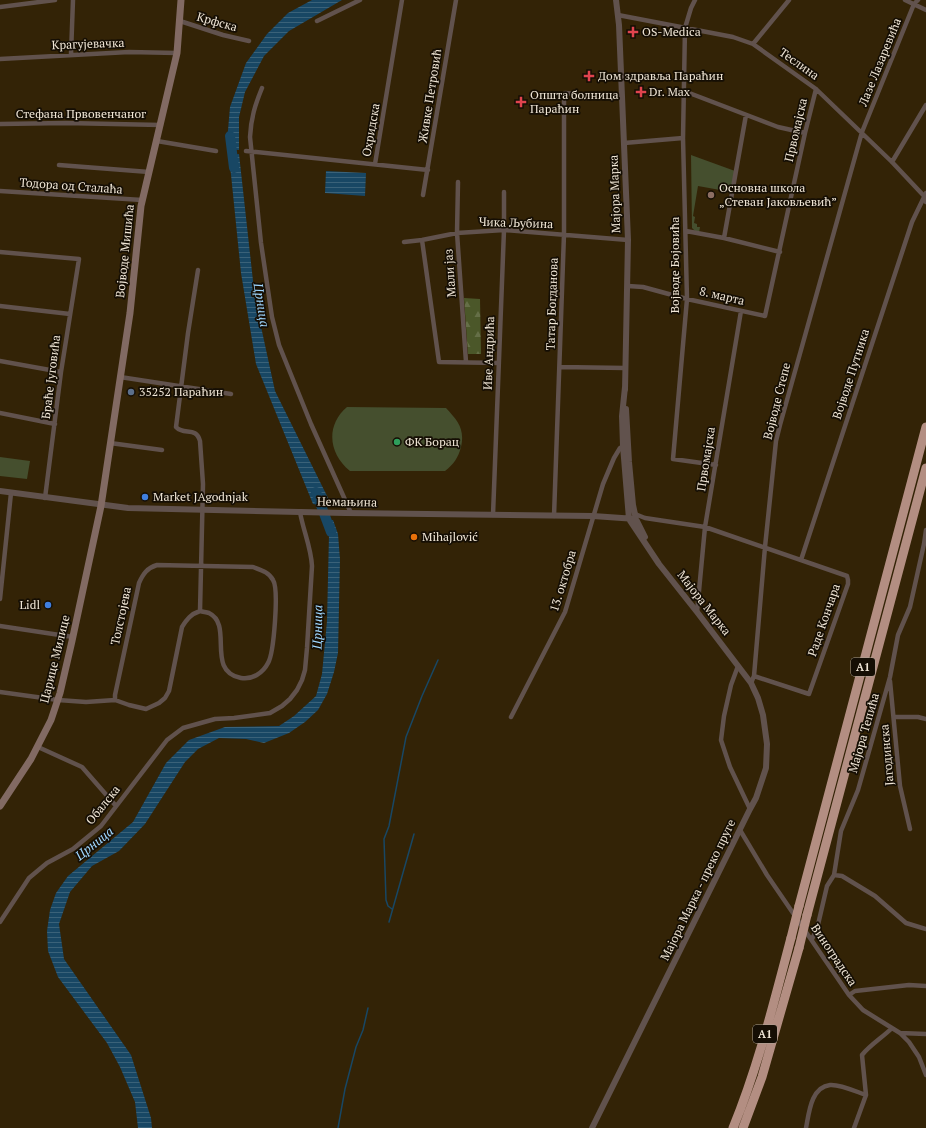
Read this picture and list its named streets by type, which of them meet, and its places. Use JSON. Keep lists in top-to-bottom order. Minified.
{"streets":{"highway":["A1"],"main road":["Војводе Мишића","Царице Милице"],"street":["Крфска","Крагујевачка","Лазе Лазаревића","Теслина","Живке Петровић","Стефана Првовенчаног","Охридска","Првомајска","Тодора од Сталаћа","Мајора Марка","Чика Љубина","Војводе Бојовића","Мали јаз","8. марта","Татар Богданова","Иве Андрића","Војводе Путника","Браће Југовића","Војводе Степе","Немањина","13. октобра","Толстојева","Раде Кончара","Мајора Тепића","Јагодинска","Обалска","Мајора Марка - преко пруге","Виноградска"]},"crossings":[["Крфска","Војводе Мишића"],["Крагујевачка","Војводе Мишића"],["Лазе Лазаревића","Теслина"],["Лазе Лазаревића","Војводе Степе"],["Теслина","Првомајска"],["Теслина","Мајора Марка"],["Теслина","Војводе Бојовића"],["Теслина","Војводе Путника"],["Теслина","Војводе Степе"],["Стефана Првовенчаног","Војводе Мишића"],["Првомајска","Мајора Марка"],["Првомајска","Војводе Бојовића"],["Првомајска","8. марта"],["Тодора од Сталаћа","Војводе Мишића"],["Мајора Марка","Чика Љубина"],["Мајора Марка","8. марта"],["Мајора Марка","Татар Богданова"],["Мајора Марка","Немањина"],["Мајора Марка","13. октобра"],["Мајора Марка","Мајора Марка - преко пруге"],["Чика Љубина","Мали јаз"],["Чика Љубина","Татар Богданова"],["Чика Љубина","Иве Андрића"],["Војводе Мишића","Немањина"],["Војводе Мишића","Царице Милице"],["Војводе Бојовића","8. марта"],["Татар Богданова","Немањина"],["Иве Андрића","Немањина"],["Војводе Путника","Раде Кончара"],["Браће Југовића","Немањина"],["Војводе Степе","Раде Кончара"],["Војводе Степе","Мајора Марка - преко пруге"],["Немањина","13. октобра"],["Немањина","Царице Милице"],["Немањина","Обалска"],["Мајора Тепића","Јагодинска"],["Мајора Тепића","Виноградска"],["Мајора Марка - преко пруге","Виноградска"]],"water":["Црница"],"places":{"health":["OS-Medica","Дом здравља Параћин","Dr. Max","Општа болница Параћин"],"other":["Основна школа „Стеван Јаковљевић”","35252 Параћин","ФК Борац","Market JAgodnjak","Mihajlović","Lidl"]}}
